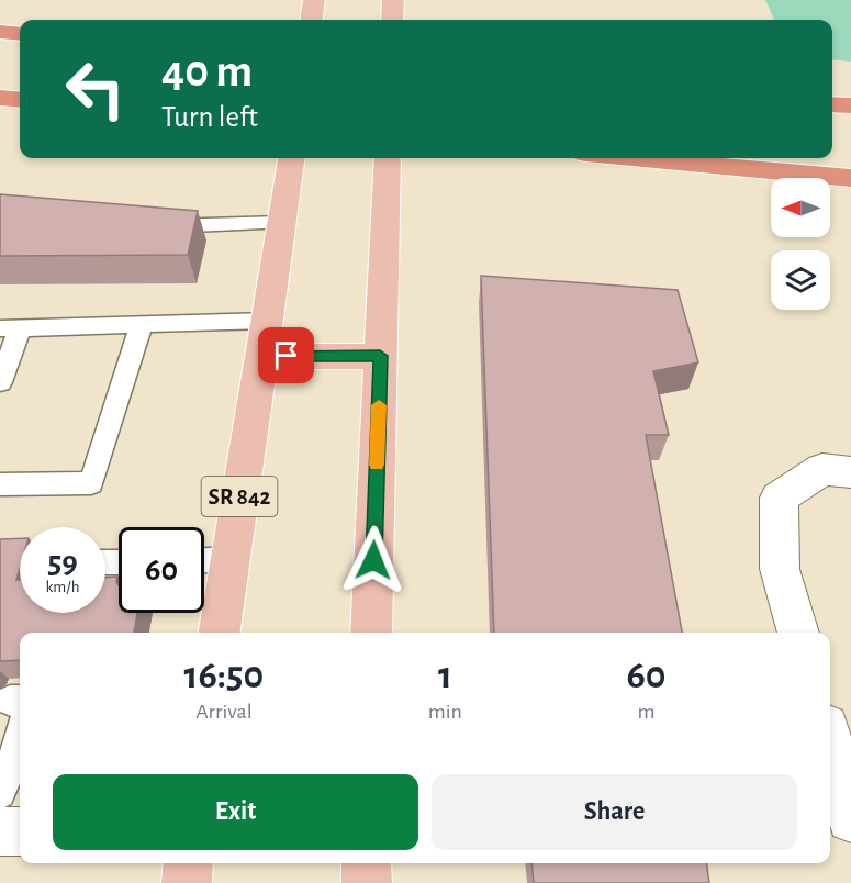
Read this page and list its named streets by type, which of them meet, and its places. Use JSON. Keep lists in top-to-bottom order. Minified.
{"streets":{"main road":["SR 842"]},"north":"left","page":{"turn":["40 m","Turn left"],"speed":"59 km/h","limit":"60","eta":["16:50","Arrival","1","min","60","m"],"buttons":["Exit","Share"]}}
